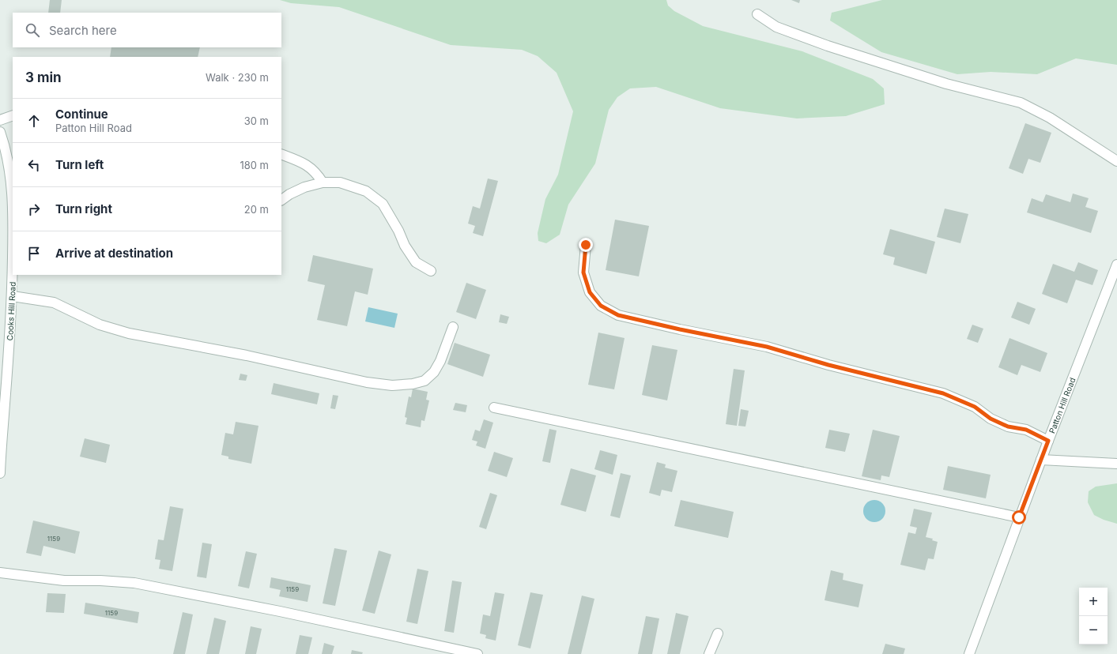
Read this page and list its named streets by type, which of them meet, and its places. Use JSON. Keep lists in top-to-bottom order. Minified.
{"streets":{"street":["Cooks Hill Road","Patton Hill Road"]},"house_numbers":["1159","1159","1159"],"page":{"search":"Search here","heading":["3 min","Walk · 230 m"],"list":[["Continue","Patton Hill Road","30 m"],["Turn left","180 m"],["Turn right","20 m"],"Arrive at destination"],"map_buttons":["+","−"]}}
